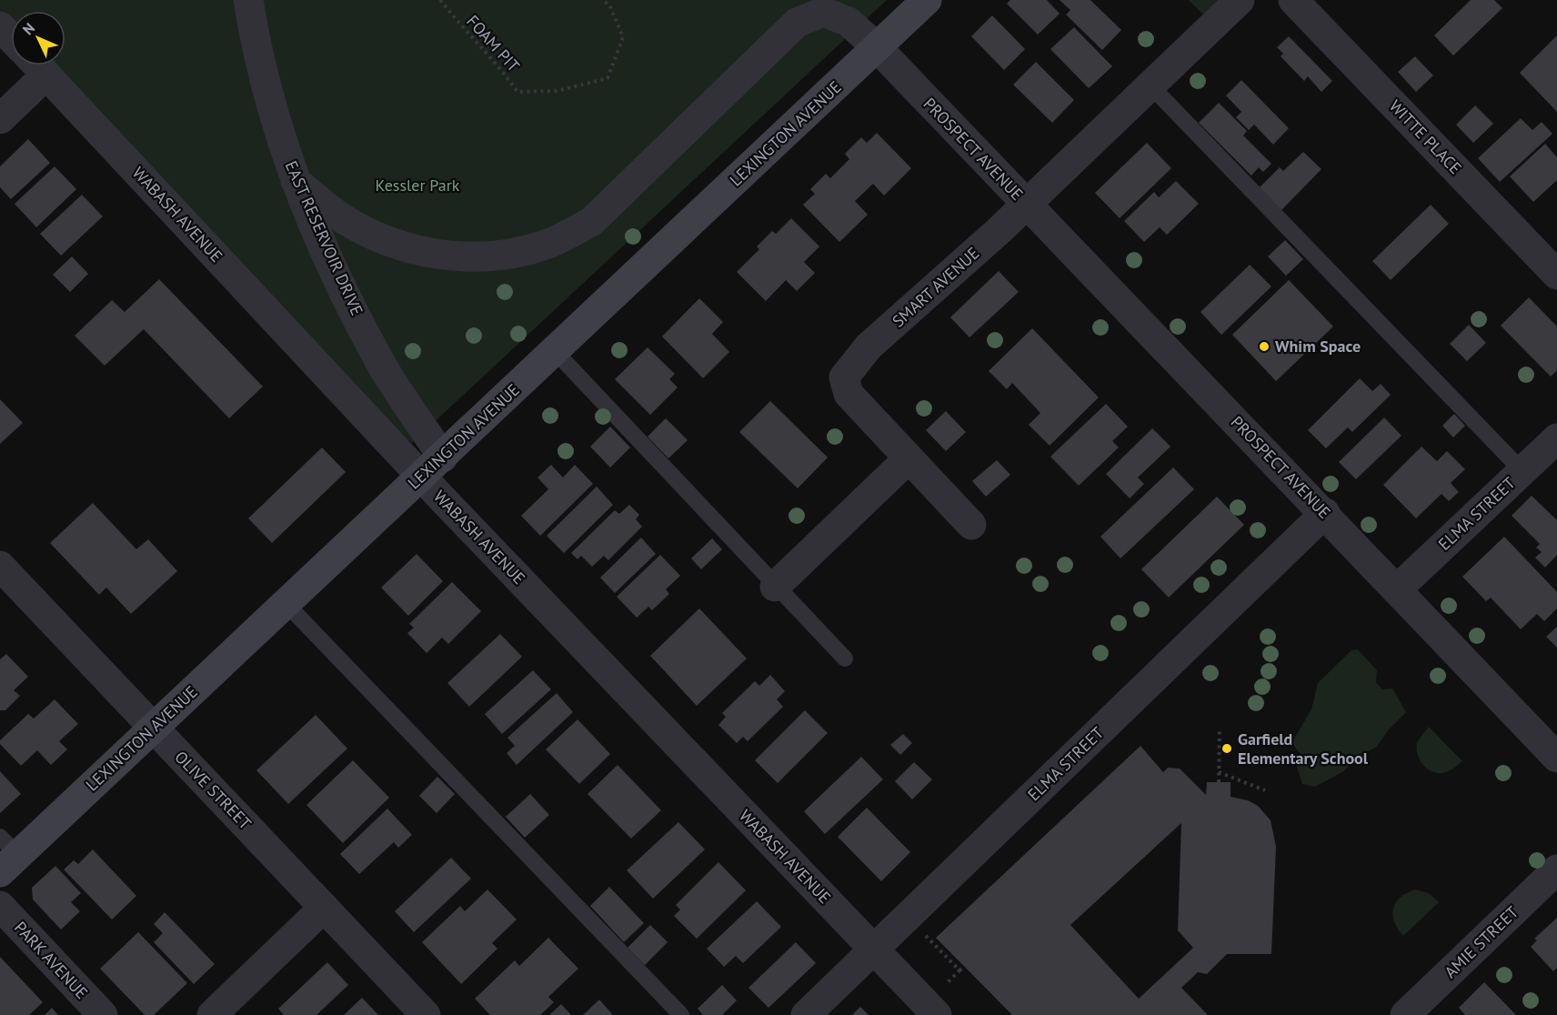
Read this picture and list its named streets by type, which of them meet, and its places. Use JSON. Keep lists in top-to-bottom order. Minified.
{"streets":{"street":["LEXINGTON AVENUE","WITTE PLACE","PROSPECT AVENUE","WABASH AVENUE","EAST RESERVOIR DRIVE","SMART AVENUE","ELMA STREET","OLIVE STREET","AMIE STREET","PARK AVENUE"],"path":["FOAM PIT"]},"crossings":[["LEXINGTON AVENUE","PROSPECT AVENUE"],["LEXINGTON AVENUE","WABASH AVENUE"],["LEXINGTON AVENUE","EAST RESERVOIR DRIVE"],["LEXINGTON AVENUE","OLIVE STREET"],["PROSPECT AVENUE","EAST RESERVOIR DRIVE"],["PROSPECT AVENUE","SMART AVENUE"],["PROSPECT AVENUE","ELMA STREET"],["WABASH AVENUE","EAST RESERVOIR DRIVE"],["WABASH AVENUE","ELMA STREET"]],"parks":["Kessler Park"],"places":["Whim Space","Garfield Elementary School"],"north":"top left"}
